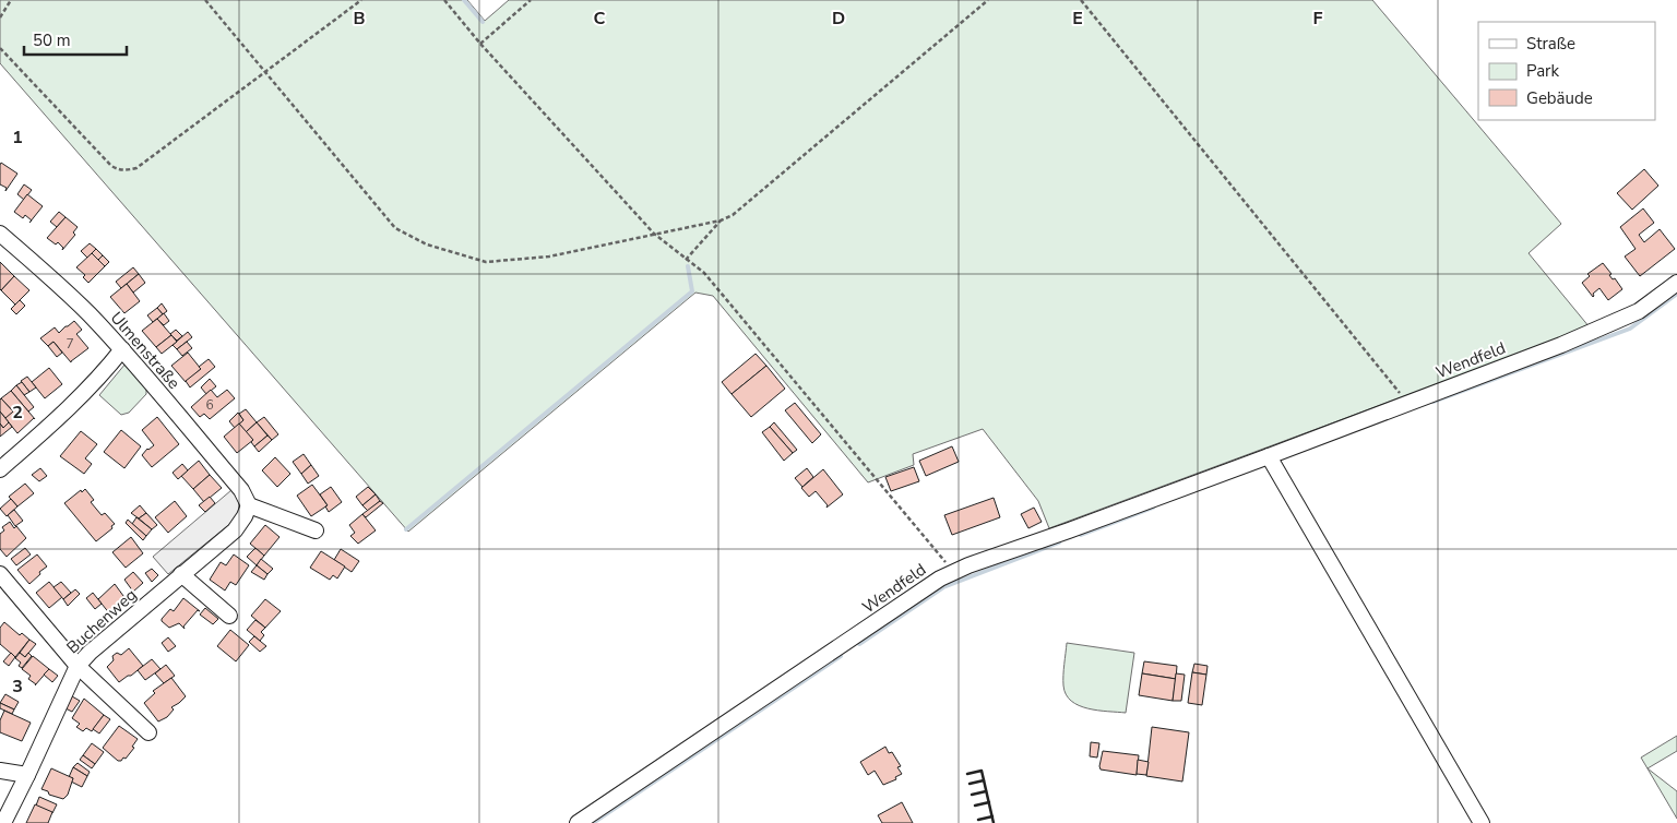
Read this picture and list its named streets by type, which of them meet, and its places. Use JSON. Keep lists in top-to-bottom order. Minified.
{"streets":{"street":["Ulmenstraße","Wendfeld","Buchenweg"]},"crossings":[["Ulmenstraße","Buchenweg"]],"house_numbers":["7","6"],"legend":["Straße","Park","Gebäude"],"scale_bar":"50 m","grid":{"columns":["B","C","D","E","F"],"rows":["1","2","3"]}}
